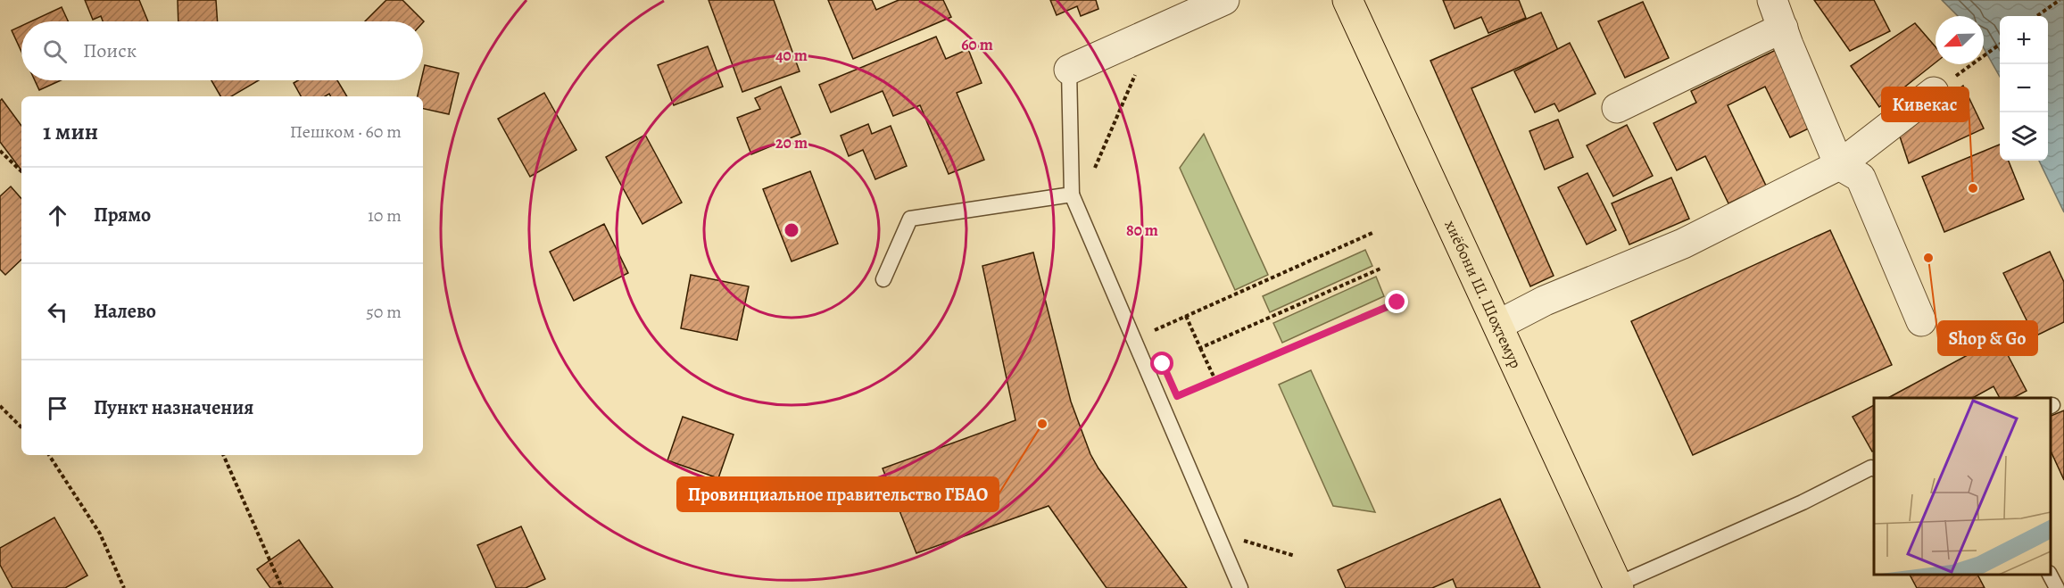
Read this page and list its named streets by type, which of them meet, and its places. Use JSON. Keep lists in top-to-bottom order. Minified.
{"streets":{"main road":["хиёбони Ш. Шоҳтемур"]},"places":["Кивекас","Shop & Go","Провинциальное правительство ГБАО"],"north":"bottom left","page":{"map_buttons":["+","−"],"search":"Поиск","heading":["1 мин","Пешком · 60 m"],"list":[["Прямо","10 m"],["Налево","50 m"],"Пункт назначения"]},"rings":["60 m","40 m","20 m","80 m"]}
